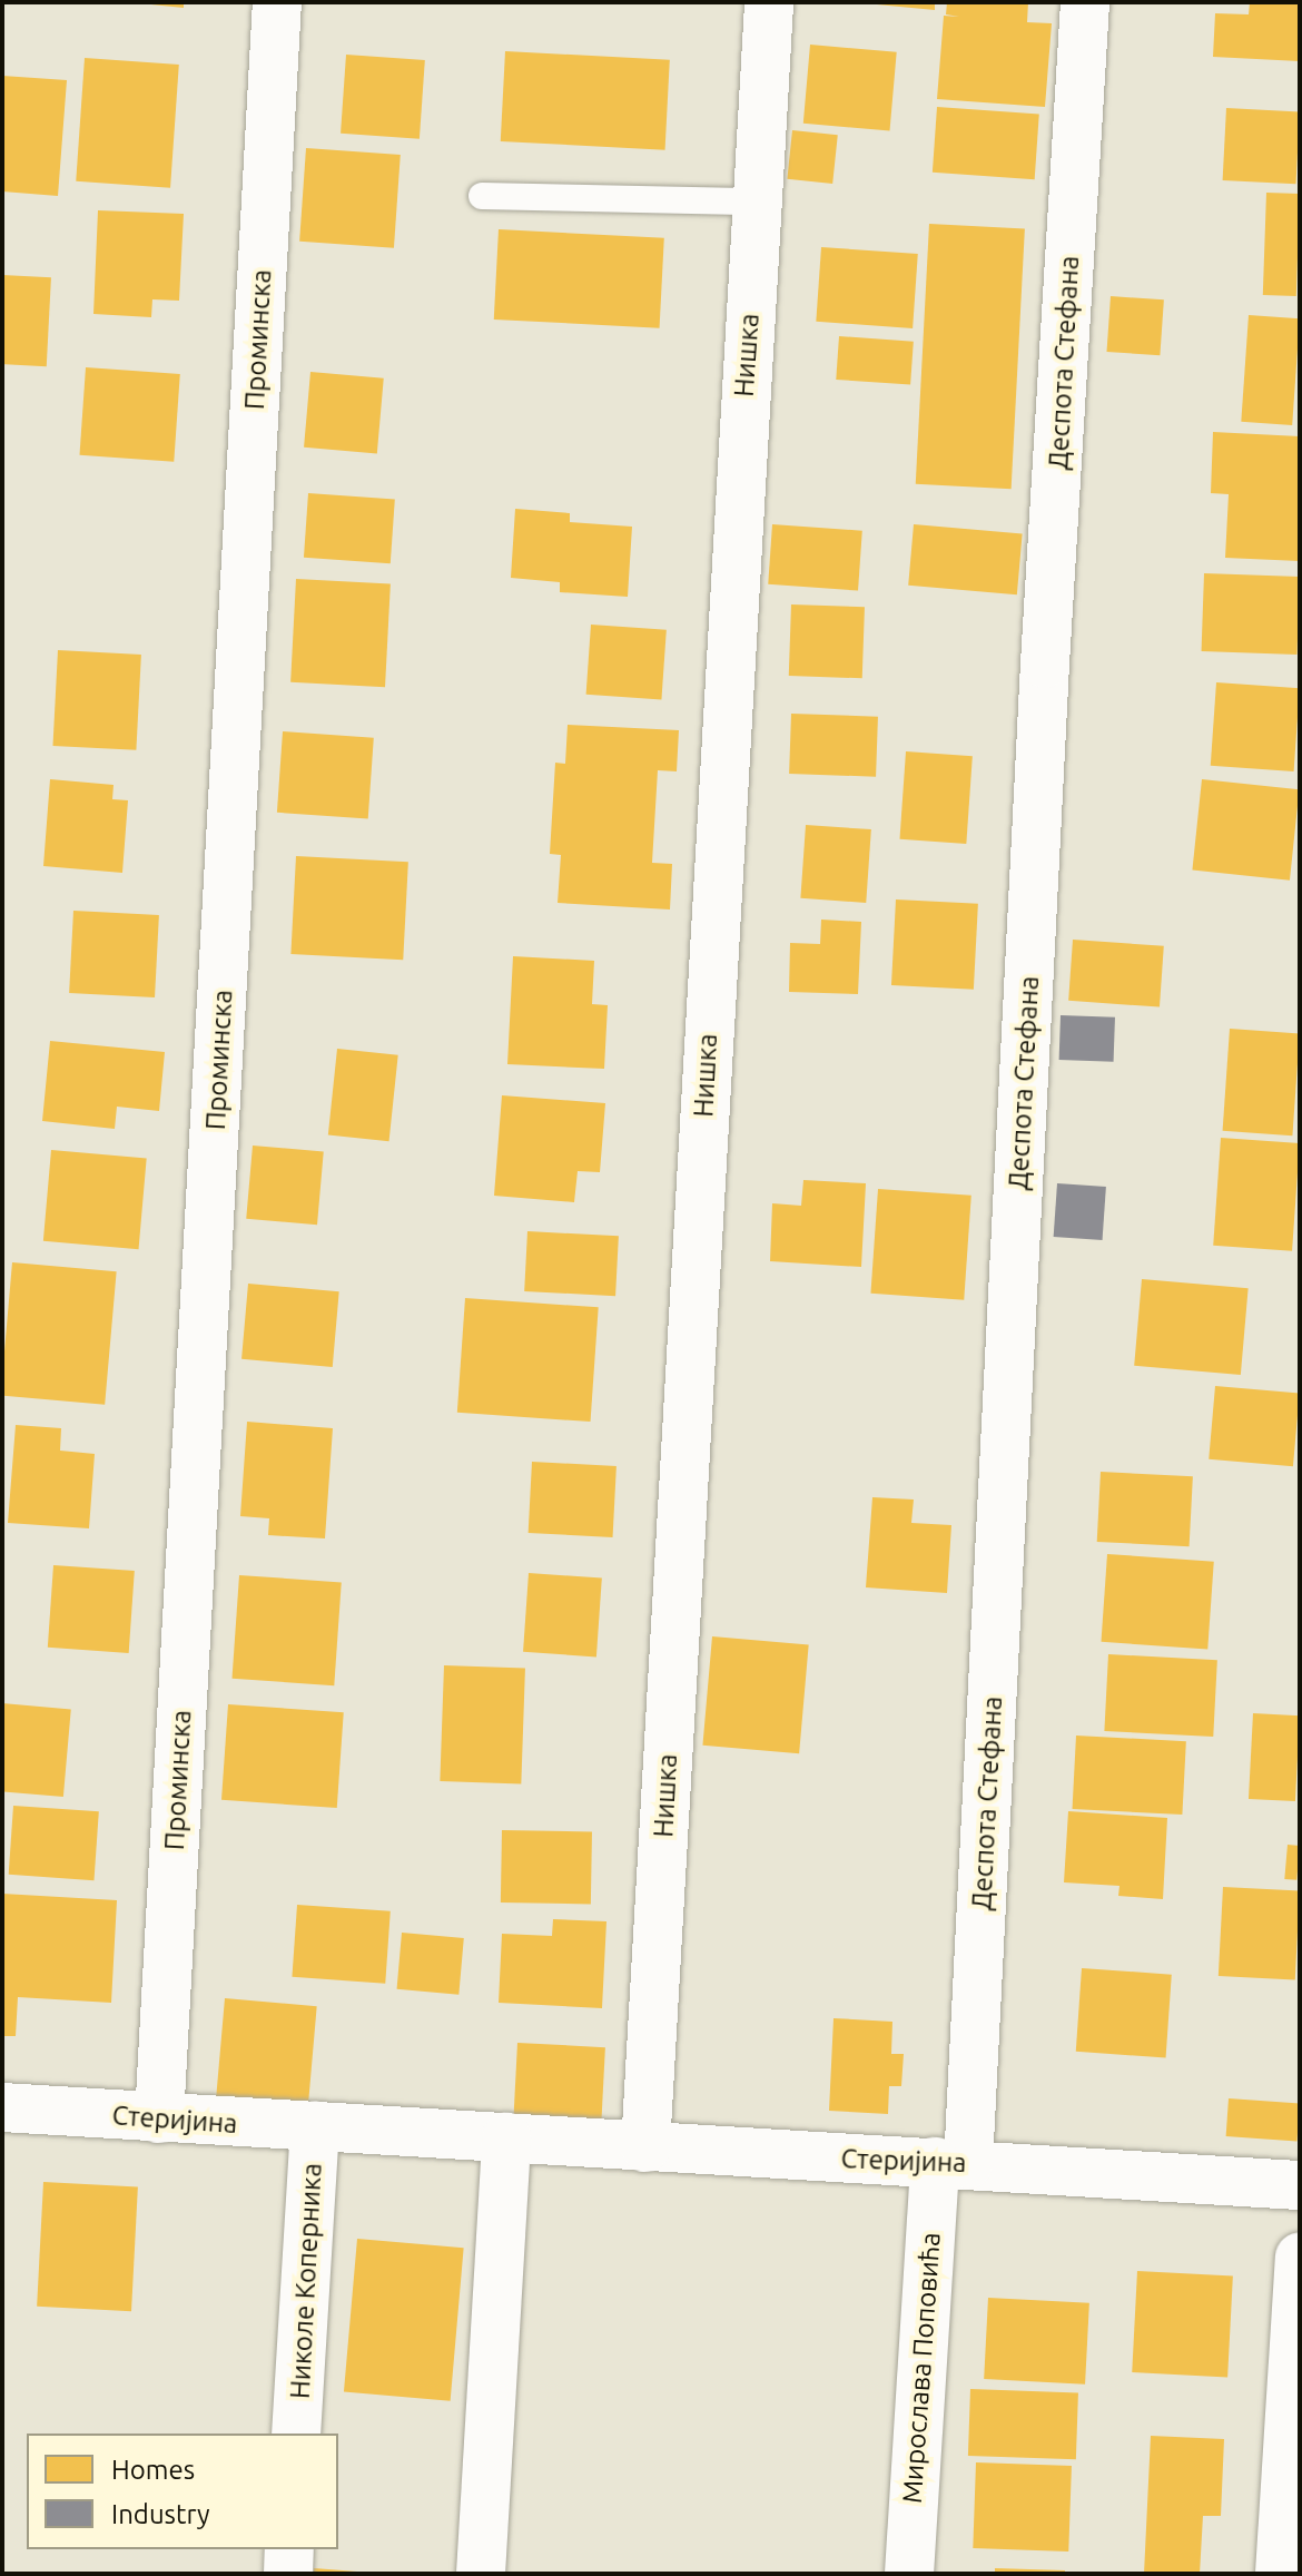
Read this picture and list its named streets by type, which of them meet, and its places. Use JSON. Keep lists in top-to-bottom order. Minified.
{"streets":{"street":["Проминска","Нишка","Деспота Стефана","Стеријина","Николе Коперника","Мирослава Поповића"]},"crossings":[["Проминска","Стеријина"],["Нишка","Стеријина"],["Деспота Стефана","Стеријина"],["Деспота Стефана","Мирослава Поповића"],["Стеријина","Николе Коперника"],["Стеријина","Мирослава Поповића"]],"legend":["Homes","Industry"]}
